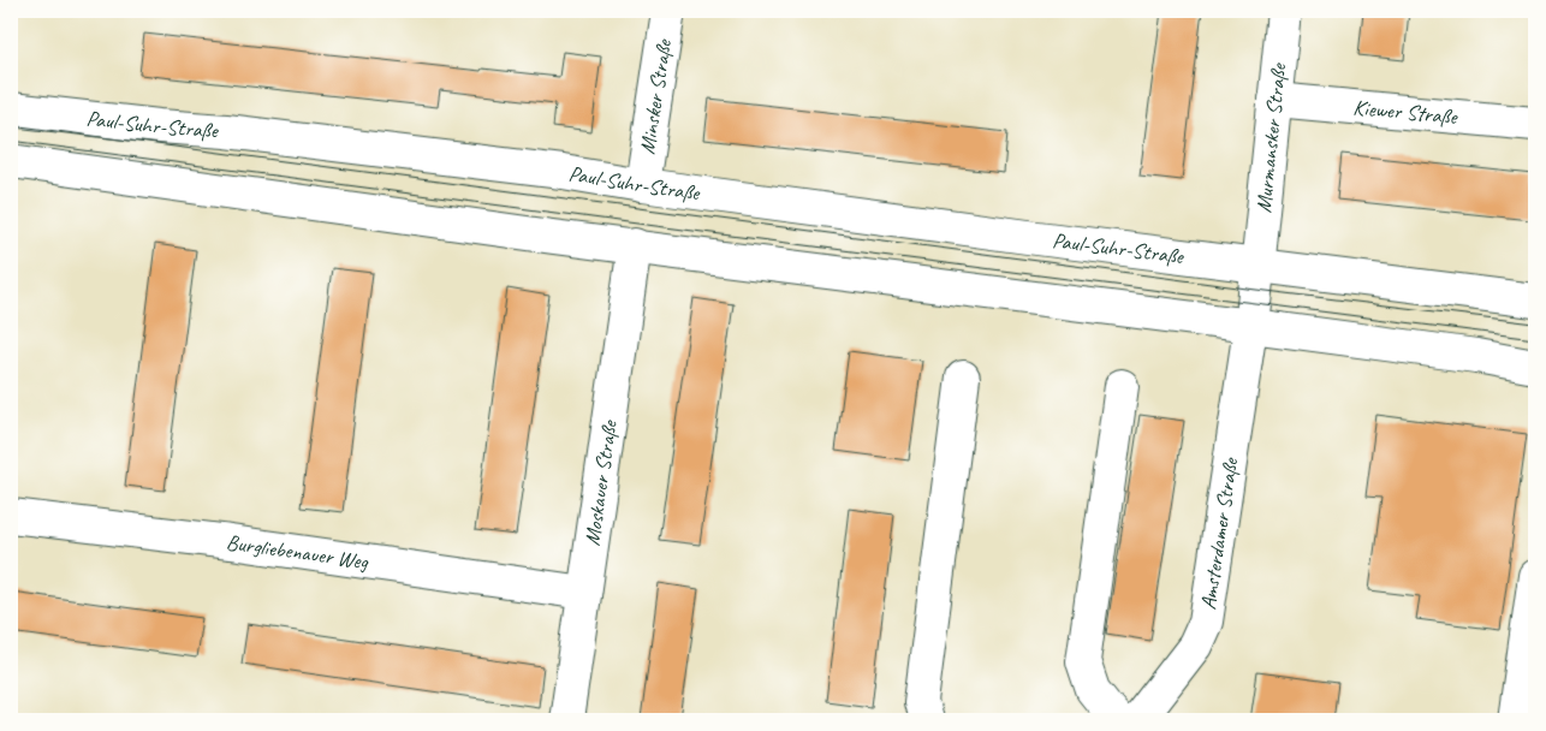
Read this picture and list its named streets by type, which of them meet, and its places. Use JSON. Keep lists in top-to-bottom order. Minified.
{"streets":{"street":["Minsker Straße","Kiewer Straße","Paul-Suhr-Straße","Murmansker Straße","Moskauer Straße","Amsterdamer Straße","Burgliebenauer Weg"]},"crossings":[["Minsker Straße","Paul-Suhr-Straße"],["Kiewer Straße","Murmansker Straße"],["Paul-Suhr-Straße","Murmansker Straße"],["Moskauer Straße","Burgliebenauer Weg"]]}
